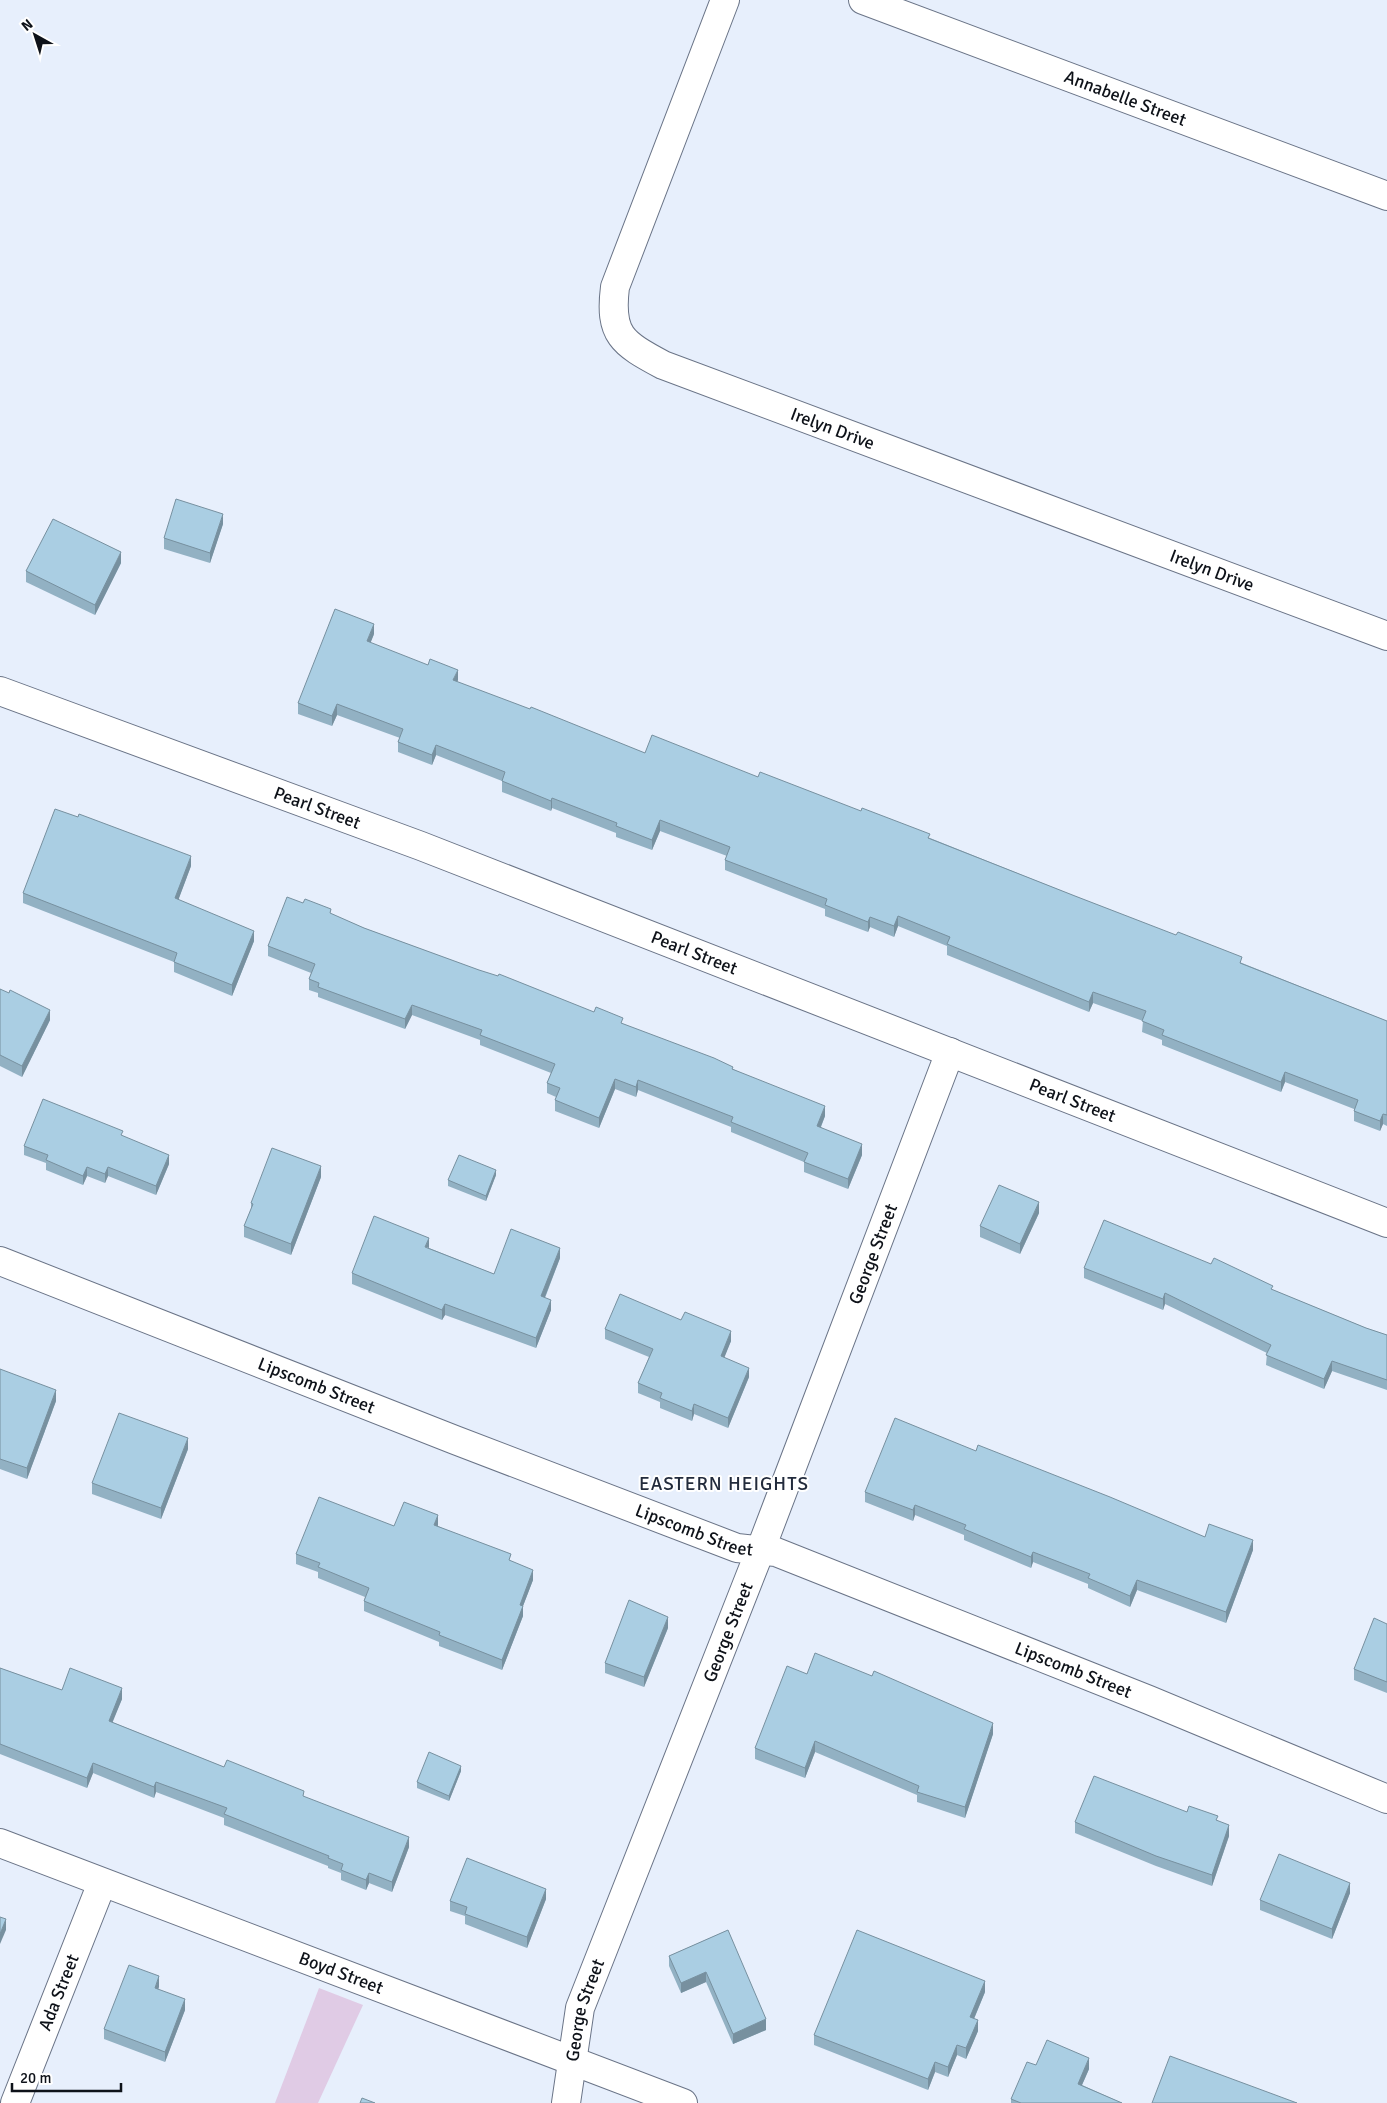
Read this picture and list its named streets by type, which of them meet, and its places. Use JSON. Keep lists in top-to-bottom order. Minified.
{"streets":{"street":["Annabelle Street","Irelyn Drive","Pearl Street","George Street","Lipscomb Street","Boyd Street","Ada Street"]},"crossings":[["Pearl Street","George Street"],["George Street","Lipscomb Street"],["George Street","Boyd Street"],["Boyd Street","Ada Street"]],"districts":["EASTERN HEIGHTS"],"scale_bar":"20 m","north":"top left"}
